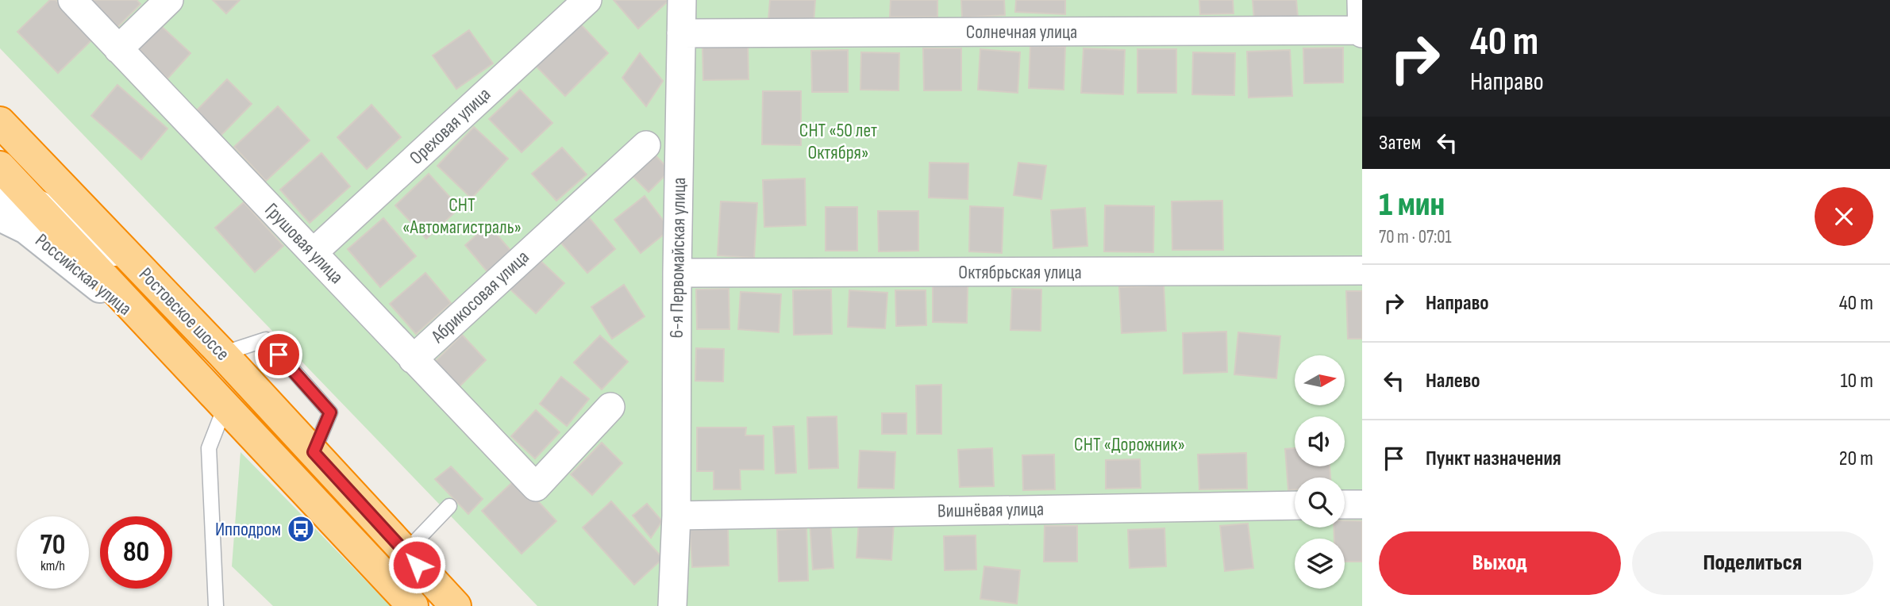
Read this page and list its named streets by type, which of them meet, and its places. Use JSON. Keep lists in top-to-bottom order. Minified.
{"streets":{"highway":["Ростовское шоссе"],"main road":["Российская улица"],"street":["Солнечная улица","Ореховая улица","Грушовая улица","6-я Первомайская улица","Октябрьская улица","Абрикосовая улица","Вишнёвая улица"]},"crossings":[["Солнечная улица","6-я Первомайская улица"],["Ореховая улица","Грушовая улица"],["Грушовая улица","Абрикосовая улица"],["6-я Первомайская улица","Октябрьская улица"],["6-я Первомайская улица","Вишнёвая улица"],["Российская улица","Ростовское шоссе"]],"parks":["СНТ «50 лет Октября»","СНТ «Автомагистраль»","СНТ «Дорожник»"],"places":{"bus stop":["Ипподром"]},"north":"right","page":{"turn":["40 m","Направо"],"then":"Затем","heading":["1 мин","70 m · 07:01"],"list":[{"name":"Направо","value":"40 m"},{"name":"Налево","value":"10 m"},{"name":"Пункт назначения","value":"20 m"}],"speed":"70 km/h","limit":"80","buttons":["Выход","Поделиться"]}}
